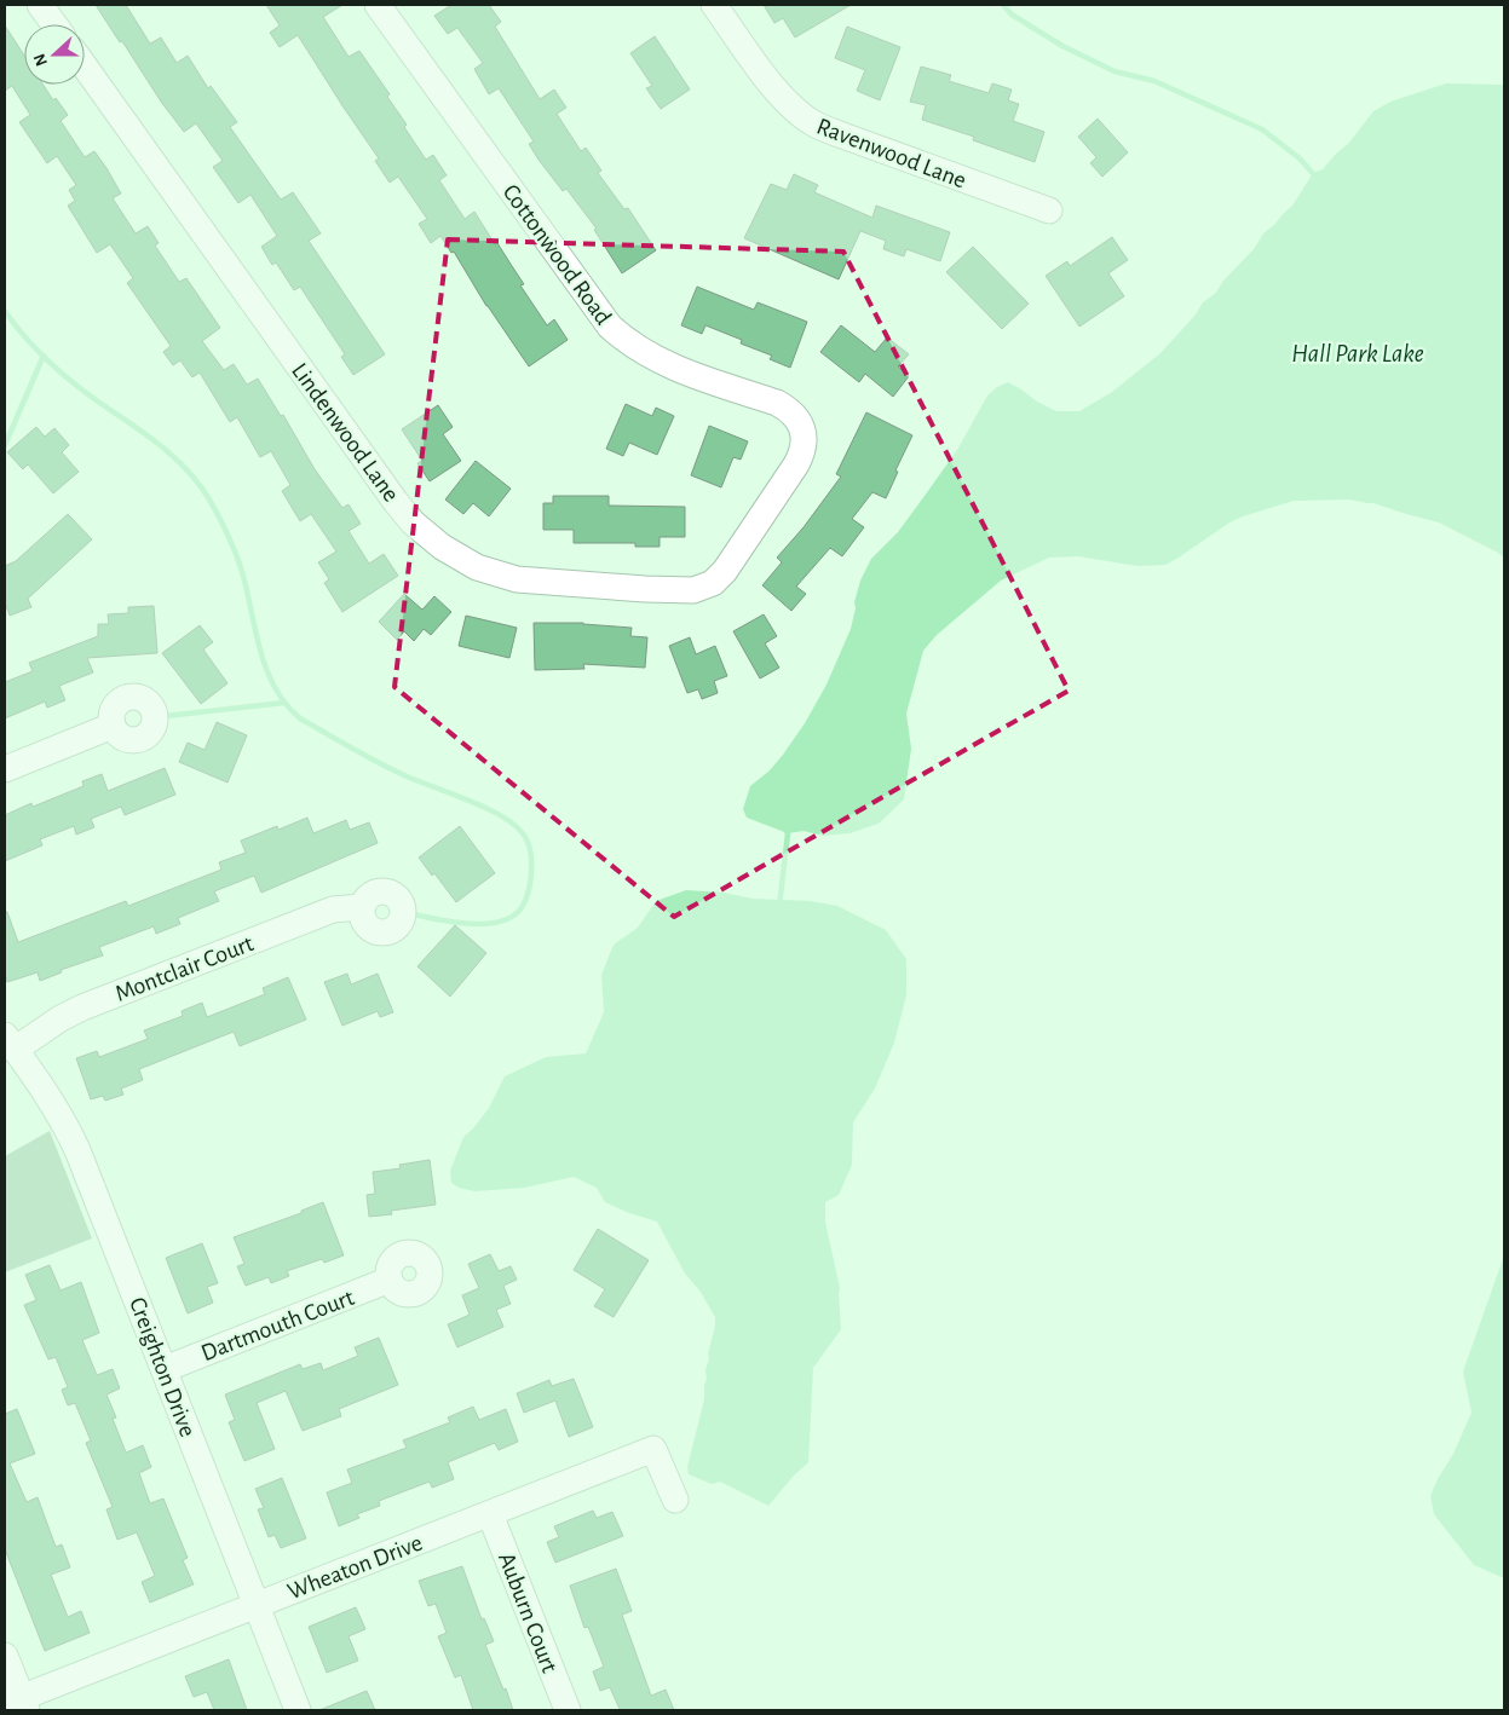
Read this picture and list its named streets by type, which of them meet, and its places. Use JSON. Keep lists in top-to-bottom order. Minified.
{"streets":{"street":["Ravenwood Lane","Cottonwood Road","Lindenwood Lane","Montclair Court","Dartmouth Court","Creighton Drive","Wheaton Drive","Auburn Court"]},"crossings":[["Cottonwood Road","Lindenwood Lane"],["Montclair Court","Creighton Drive"],["Dartmouth Court","Creighton Drive"],["Creighton Drive","Wheaton Drive"],["Wheaton Drive","Auburn Court"]],"water":["Hall Park Lake"],"north":"left"}
